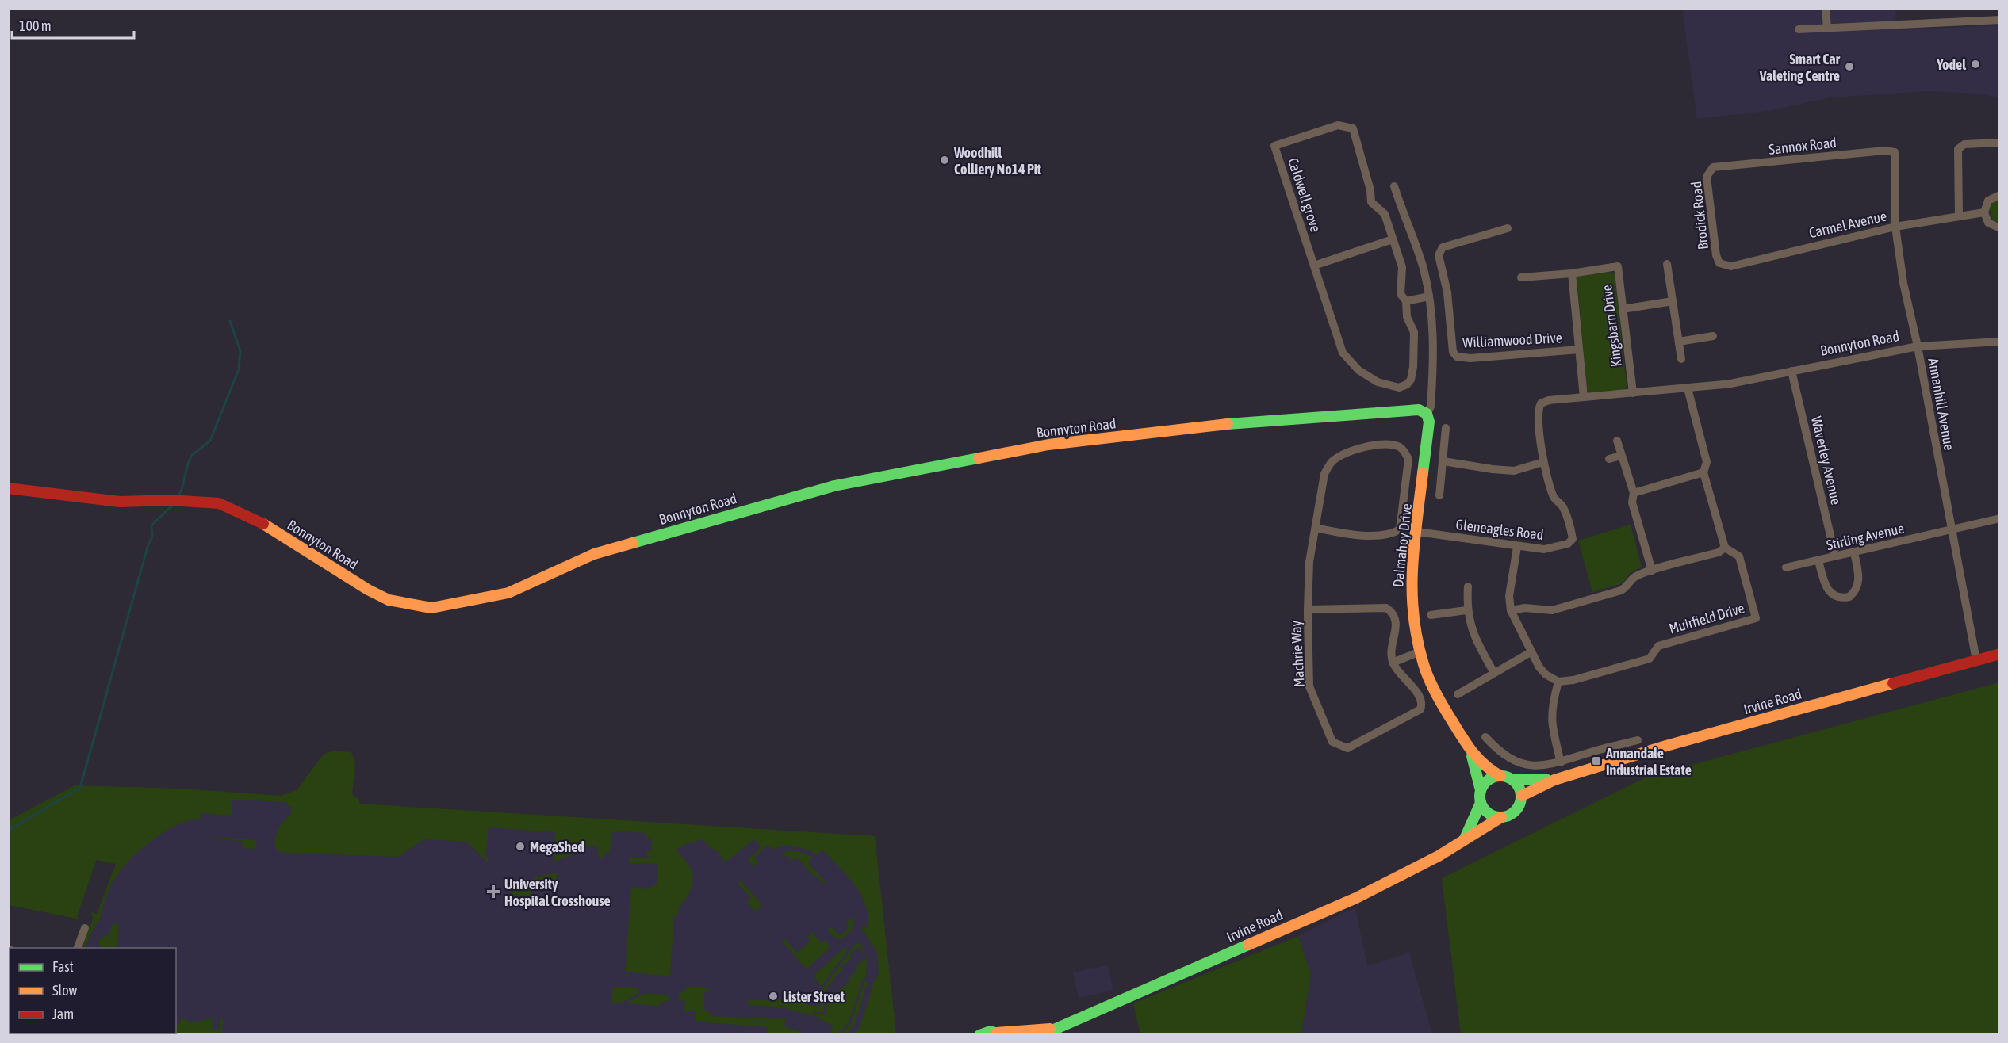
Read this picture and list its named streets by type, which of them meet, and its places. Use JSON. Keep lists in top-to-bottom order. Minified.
{"streets":{"street":["Sannox Road","Caldwell grove","Brodick Road","Carmel Avenue","Kingsbarn Drive","Williamwood Drive","Bonnyton Road","Annanhill Avenue","Waverley Avenue","Gleneagles Road","Stirling Avenue","Dalmahoy Drive","Muirfield Drive","Machrie Way","Irvine Road"]},"crossings":[["Sannox Road","Brodick Road"],["Sannox Road","Annanhill Avenue"],["Brodick Road","Carmel Avenue"],["Carmel Avenue","Annanhill Avenue"],["Kingsbarn Drive","Bonnyton Road"],["Bonnyton Road","Annanhill Avenue"],["Bonnyton Road","Waverley Avenue"],["Bonnyton Road","Gleneagles Road"],["Bonnyton Road","Dalmahoy Drive"],["Annanhill Avenue","Stirling Avenue"],["Annanhill Avenue","Irvine Road"],["Waverley Avenue","Stirling Avenue"],["Gleneagles Road","Dalmahoy Drive"]],"places":{"other":["Yodel","Smart Car Valeting Centre","Woodhill Colliery No14 Pit","MegaShed","Lister Street"],"transit":["Annandale Industrial Estate"],"health":["University Hospital Crosshouse"]},"legend":["Fast","Slow","Jam"],"scale_bar":"100 m"}
